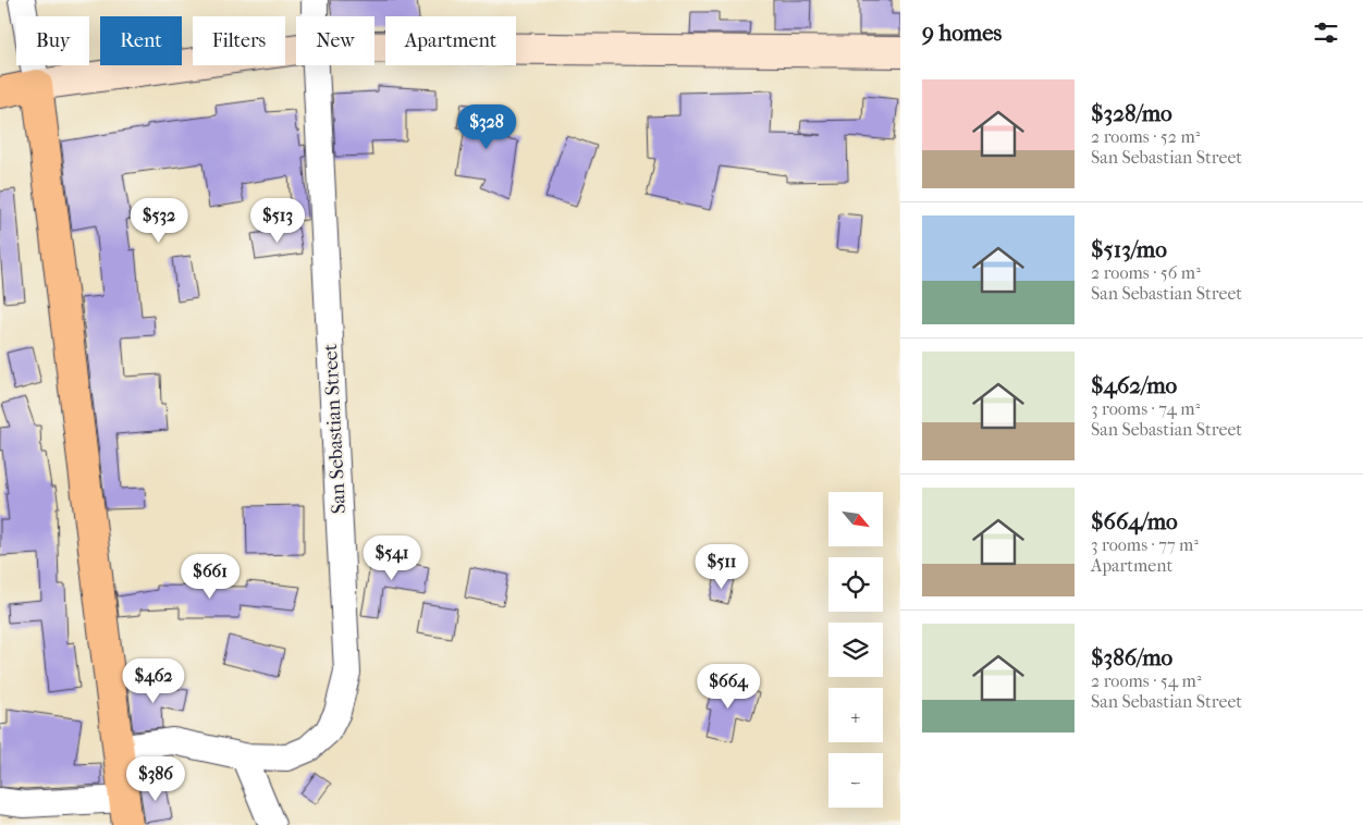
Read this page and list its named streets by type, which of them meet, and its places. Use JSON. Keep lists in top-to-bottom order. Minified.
{"streets":{"street":["San Sebastian Street"]},"north":"bottom right","page":{"heading":"9 homes","chip":["Buy","Rent","Filters","New","Apartment"],"list":[{"name":"$328/mo","note":"2 rooms · 52 m² · San Sebastian Street"},{"name":"$513/mo","note":"2 rooms · 56 m² · San Sebastian Street"},{"name":"$462/mo","note":"3 rooms · 74 m² · San Sebastian Street"},{"name":"$664/mo","note":"3 rooms · 77 m² · Apartment"},{"name":"$386/mo","note":"2 rooms · 54 m² · San Sebastian Street"}],"price":["$328","$532","$513","$541","$511","$661","$462","$664","$386"],"map_buttons":["+","−"]}}
